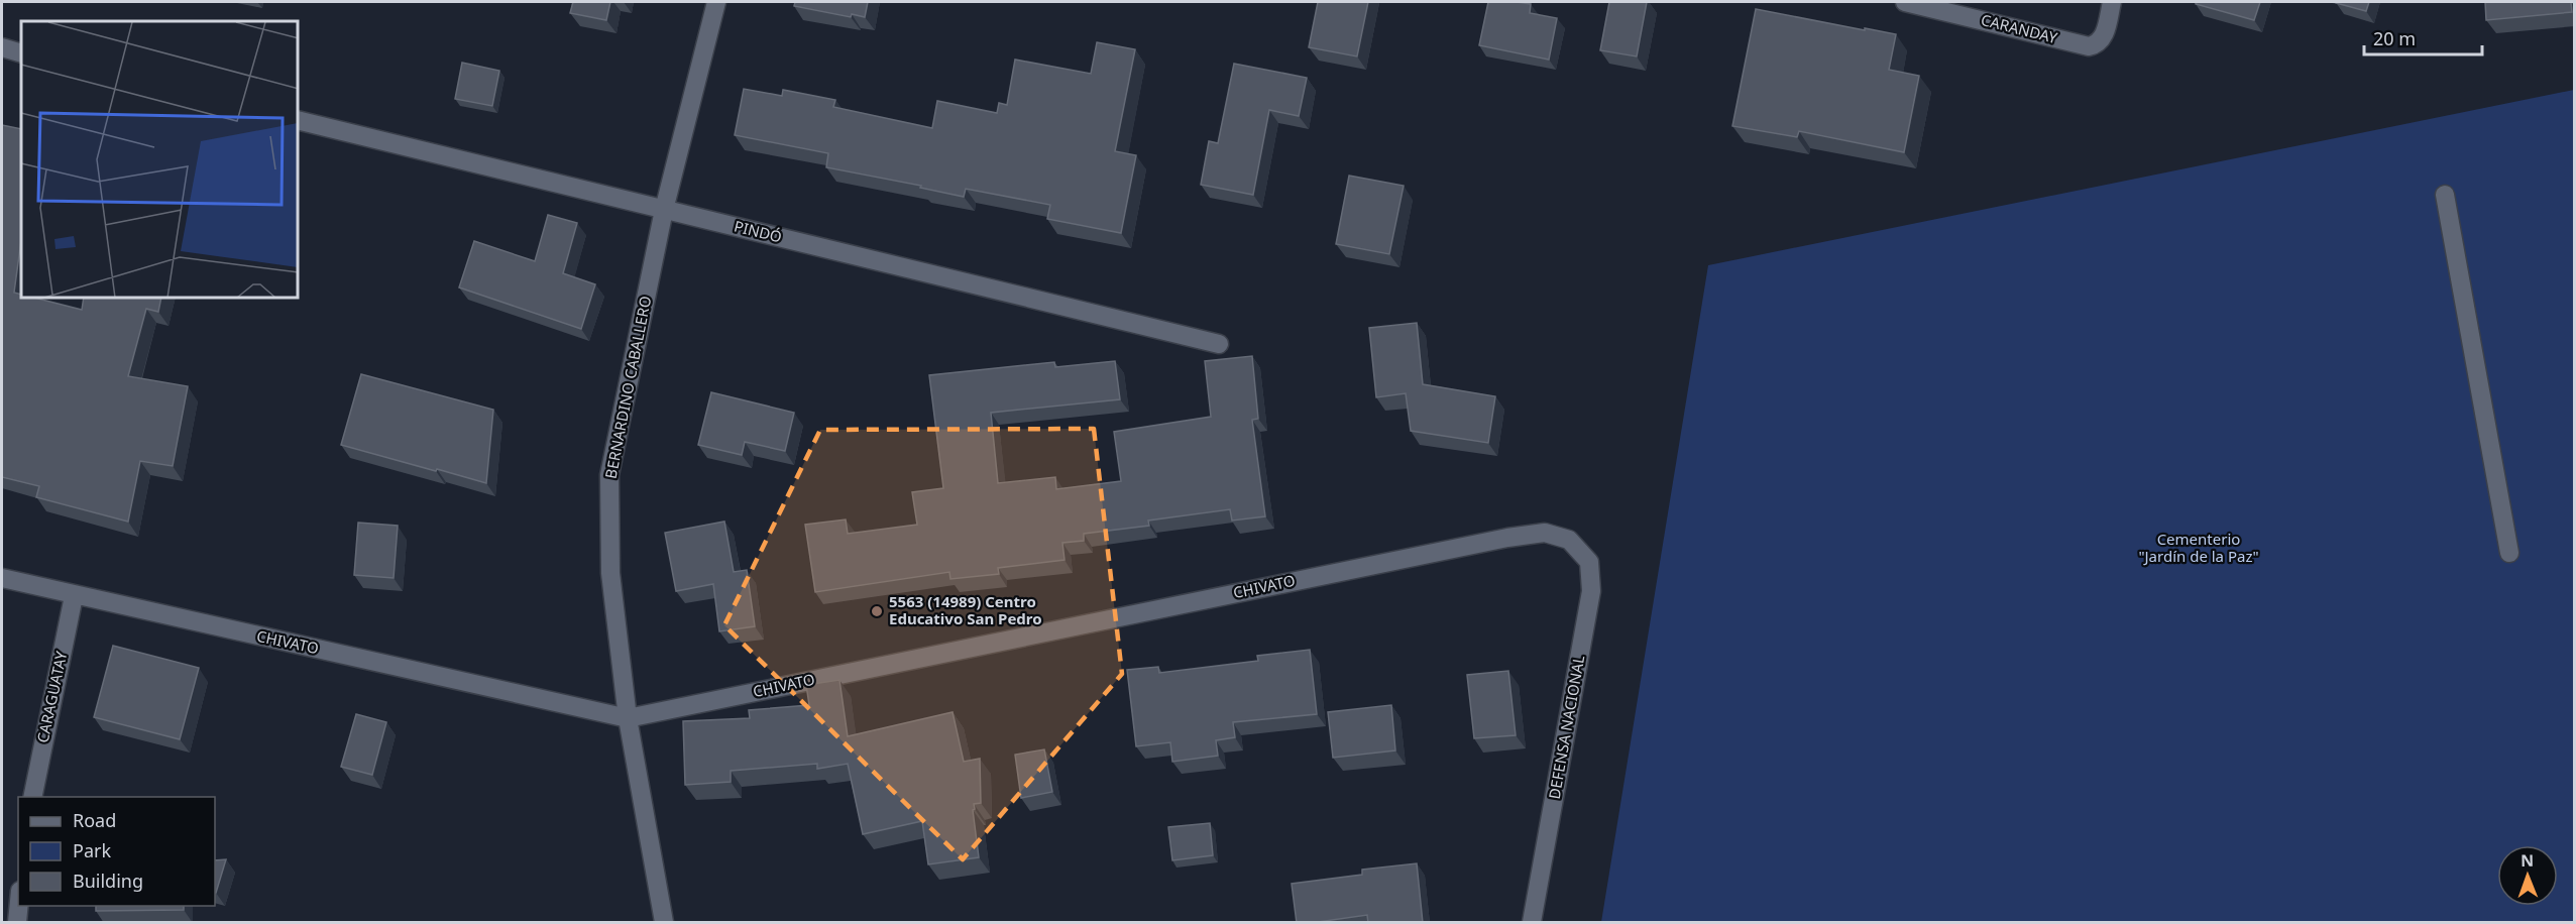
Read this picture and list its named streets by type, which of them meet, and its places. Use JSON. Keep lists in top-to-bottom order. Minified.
{"streets":{"street":["CARANDAY","PINDÓ","BERNARDINO CABALLERO","CHIVATO","CARAGUATAY","DEFENSA NACIONAL"]},"crossings":[["PINDÓ","BERNARDINO CABALLERO"],["BERNARDINO CABALLERO","CHIVATO"],["CHIVATO","CARAGUATAY"],["CHIVATO","DEFENSA NACIONAL"]],"parks":["Cementerio \"Jardín de la Paz\""],"places":["5563 (14989) Centro Educativo San Pedro"],"legend":["Road","Park","Building"],"scale_bar":"20 m","north":"top"}
